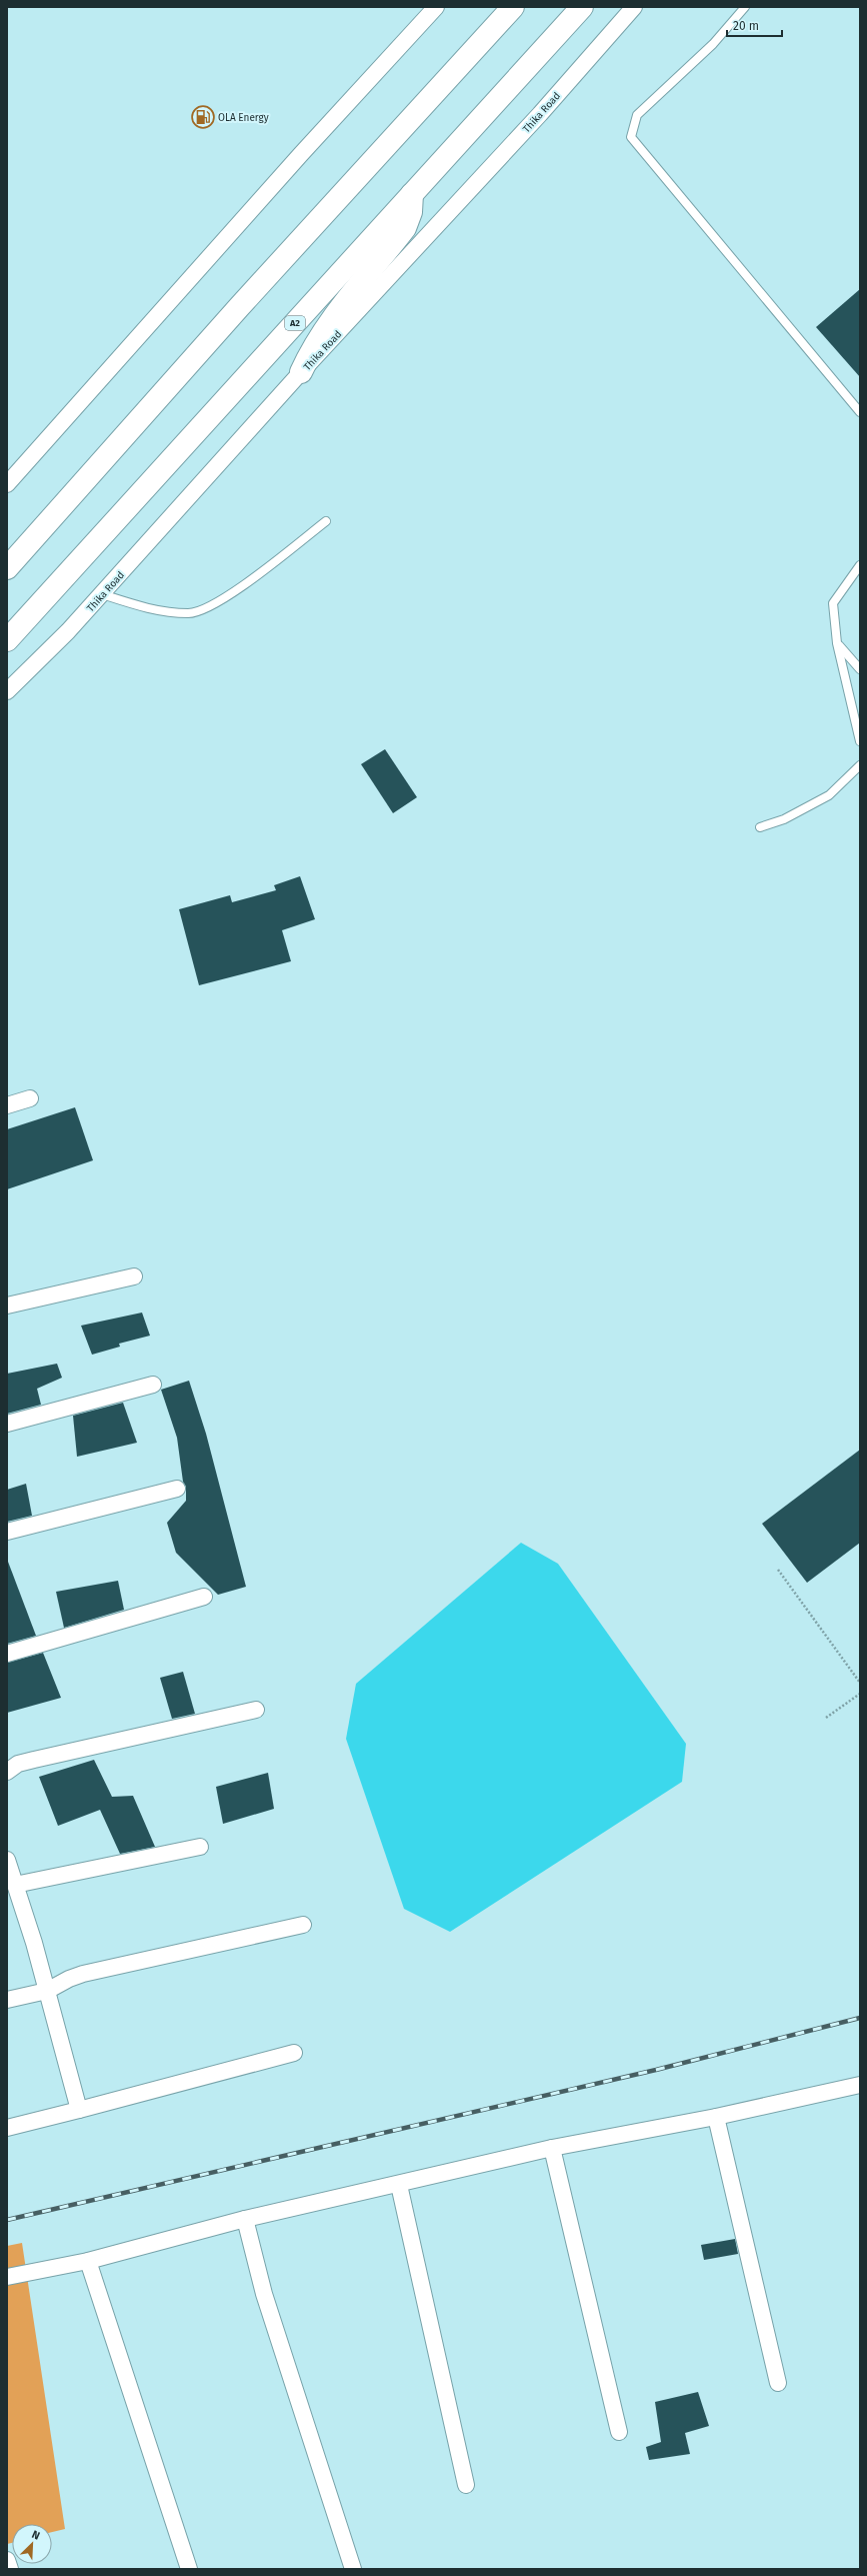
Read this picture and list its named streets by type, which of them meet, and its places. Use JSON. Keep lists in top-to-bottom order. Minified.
{"streets":{"highway":["A2"],"street":["Thika Road"]},"places":{"fuel station":["OLA Energy"]},"scale_bar":"20 m","north":"top right"}
